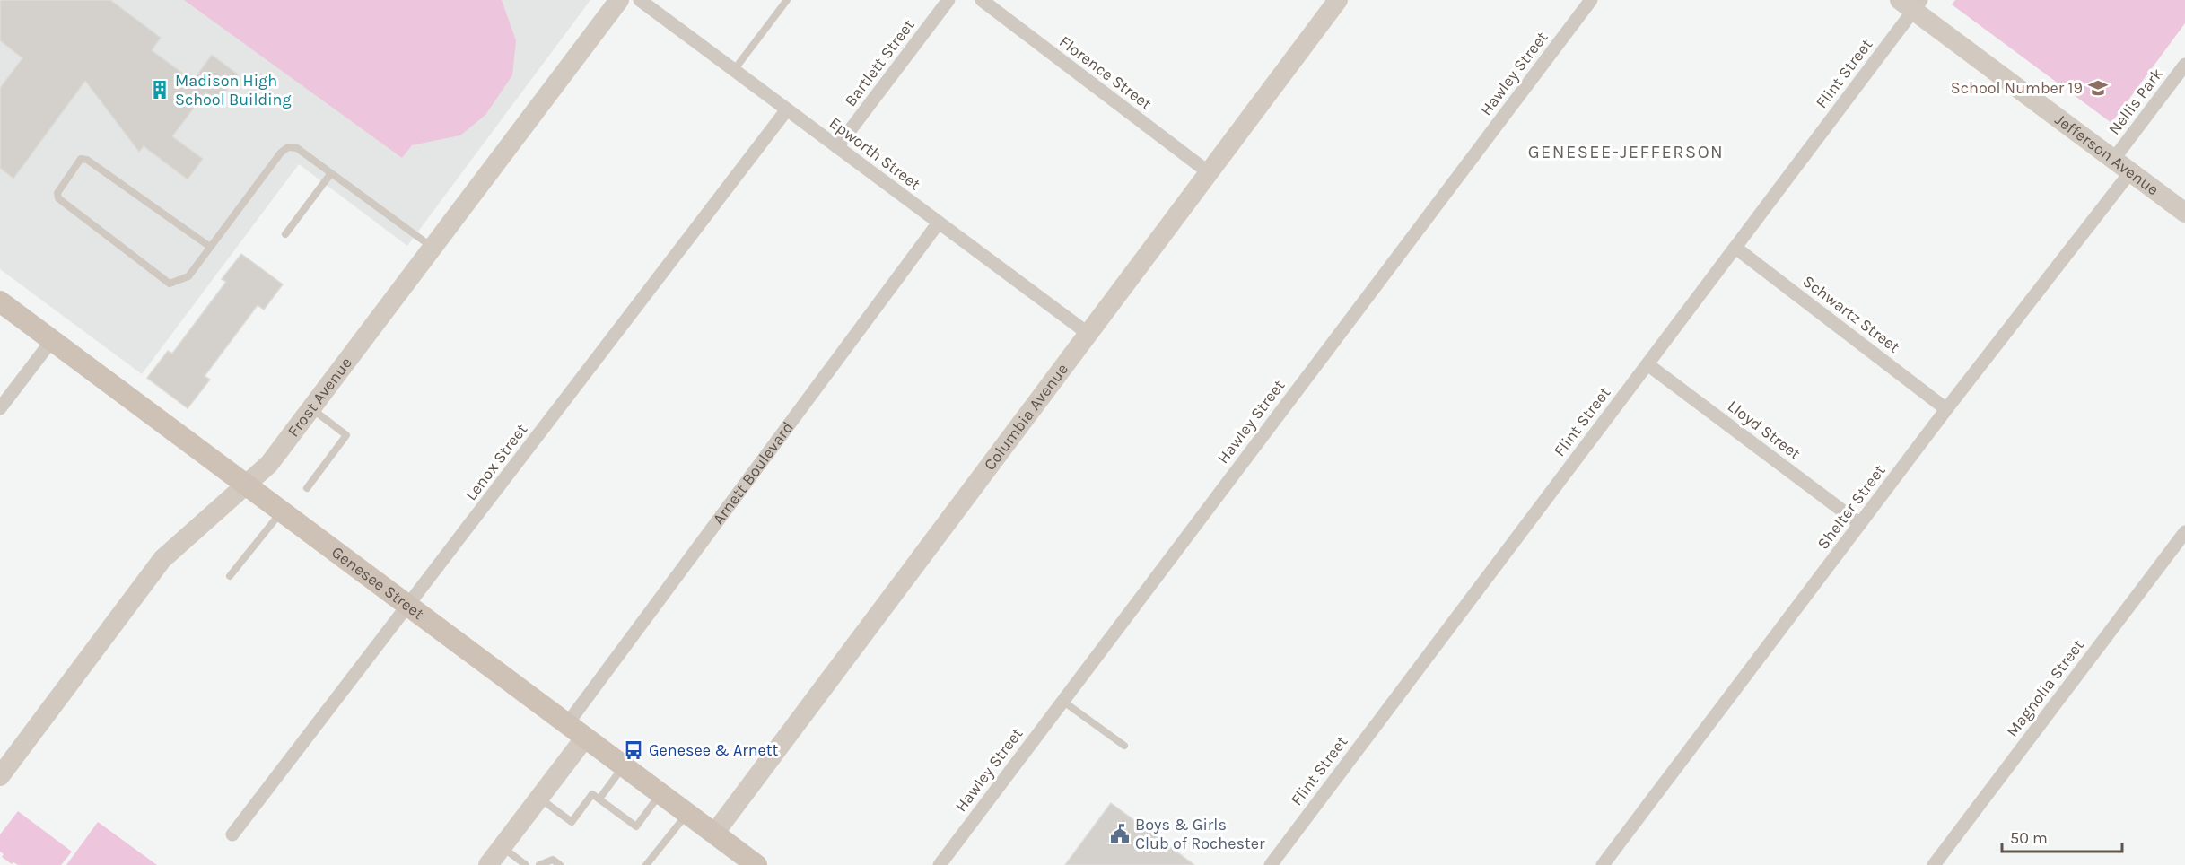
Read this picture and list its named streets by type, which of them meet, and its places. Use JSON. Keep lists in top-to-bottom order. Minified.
{"streets":{"main road":["Genesee Street"],"street":["Bartlett Street","Florence Street","Hawley Street","Flint Street","Nellis Park","Epworth Street","Jefferson Avenue","Schwartz Street","Frost Avenue","Columbia Avenue","Lloyd Street","Lenox Street","Arnett Boulevard","Shelter Street","Magnolia Street"]},"crossings":[["Bartlett Street","Epworth Street"],["Florence Street","Columbia Avenue"],["Flint Street","Jefferson Avenue"],["Flint Street","Schwartz Street"],["Flint Street","Lloyd Street"],["Nellis Park","Jefferson Avenue"],["Epworth Street","Columbia Avenue"],["Epworth Street","Lenox Street"],["Epworth Street","Arnett Boulevard"],["Jefferson Avenue","Shelter Street"],["Schwartz Street","Shelter Street"],["Frost Avenue","Genesee Street"],["Columbia Avenue","Genesee Street"],["Lloyd Street","Shelter Street"],["Lenox Street","Genesee Street"],["Arnett Boulevard","Genesee Street"]],"districts":["GENESEE-JEFFERSON"],"places":{"school or university":["School Number 19"],"building":["Madison High School Building"],"bus stop":["Genesee & Arnett"],"public building":["Boys & Girls Club of Rochester"]},"scale_bar":"50 m"}
